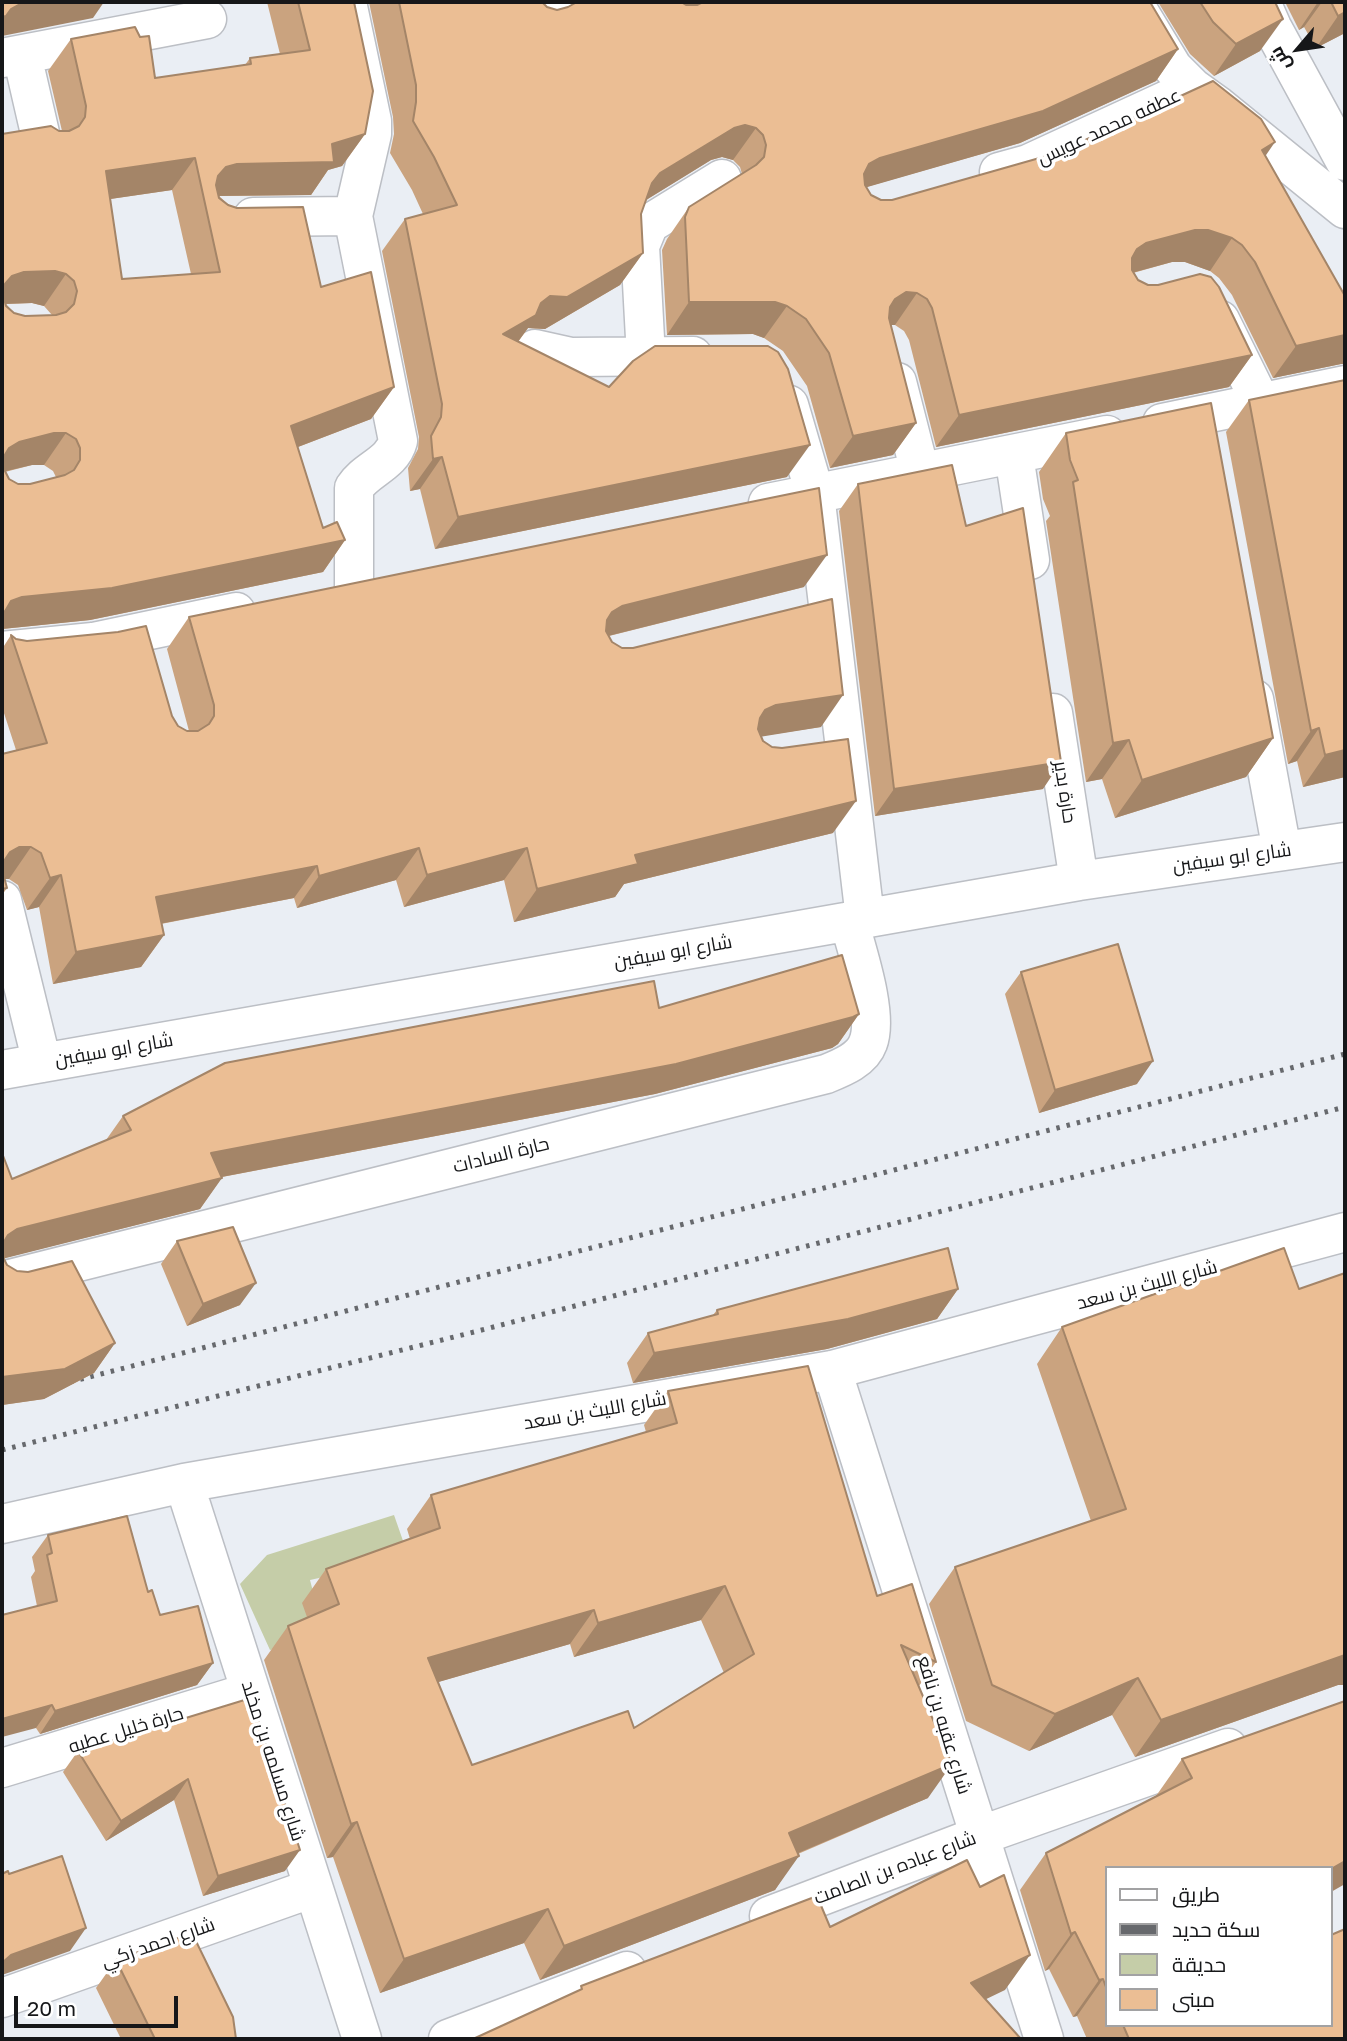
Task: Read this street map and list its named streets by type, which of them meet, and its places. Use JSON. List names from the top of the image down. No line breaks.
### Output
{"streets":{"street":["عطفه محمد عويس","حارة بدير","شارع ابو سيفين","حارة السادات","شارع الليث بن سعد","شارع عقبه بن نافع","حارة خليل عطيه","شارع مسلمه بن مخلد","شارع عباده بن الصامت","شارع احمد زكي"]},"crossings":[["حارة بدير","شارع ابو سيفين"],["شارع ابو سيفين","حارة السادات"],["شارع الليث بن سعد","شارع عقبه بن نافع"],["شارع الليث بن سعد","شارع مسلمه بن مخلد"],["شارع عقبه بن نافع","شارع عباده بن الصامت"],["حارة خليل عطيه","شارع مسلمه بن مخلد"],["شارع مسلمه بن مخلد","شارع احمد زكي"]],"legend":["طريق","سكة حديد","حديقة","مبنى"],"scale_bar":"20 m","north":"bottom left"}
